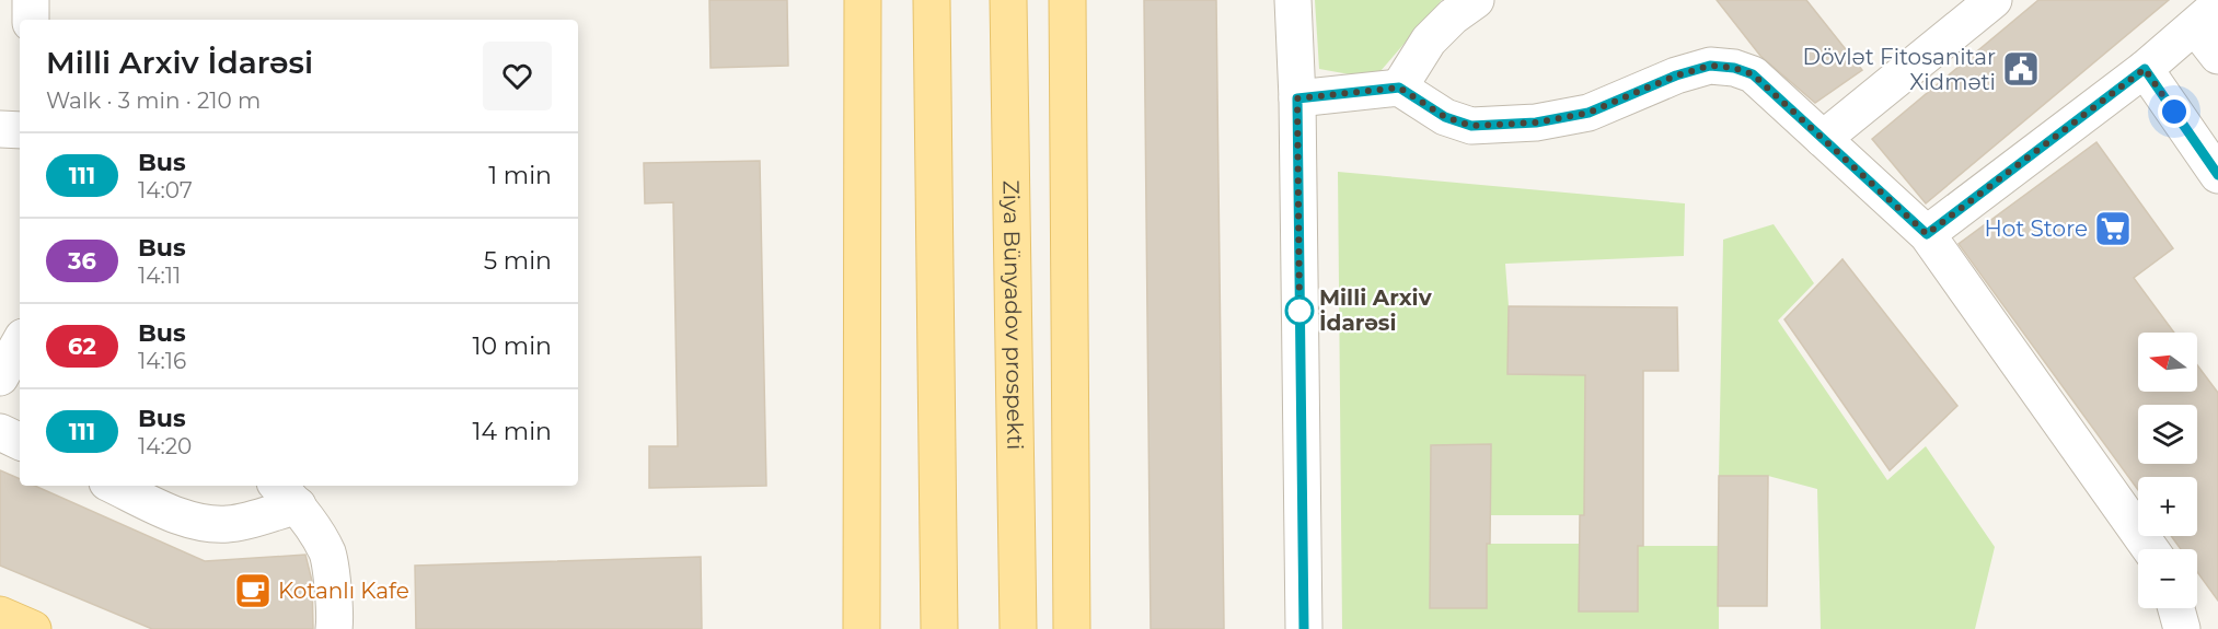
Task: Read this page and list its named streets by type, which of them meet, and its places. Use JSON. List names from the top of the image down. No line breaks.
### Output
{"streets":{"main road":["Ziya Bünyadov prospekti"]},"places":{"public building":["Dövlət Fitosanitar Xidməti"],"supermarket":["Hot Store"],"other":["Milli Arxiv İdarəsi"],"cafe":["Kotanlı Kafe"]},"lines":["bus line 111"],"north":"left","page":{"heading":["Milli Arxiv İdarəsi","Walk · 3 min · 210 m"],"list":[{"mark":"111","name":"Bus","note":"14:07","value":"1 min"},{"mark":"36","name":"Bus","note":"14:11","value":"5 min"},{"mark":"62","name":"Bus","note":"14:16","value":"10 min"},{"mark":"111","name":"Bus","note":"14:20","value":"14 min"}],"map_buttons":["+","−"]}}
